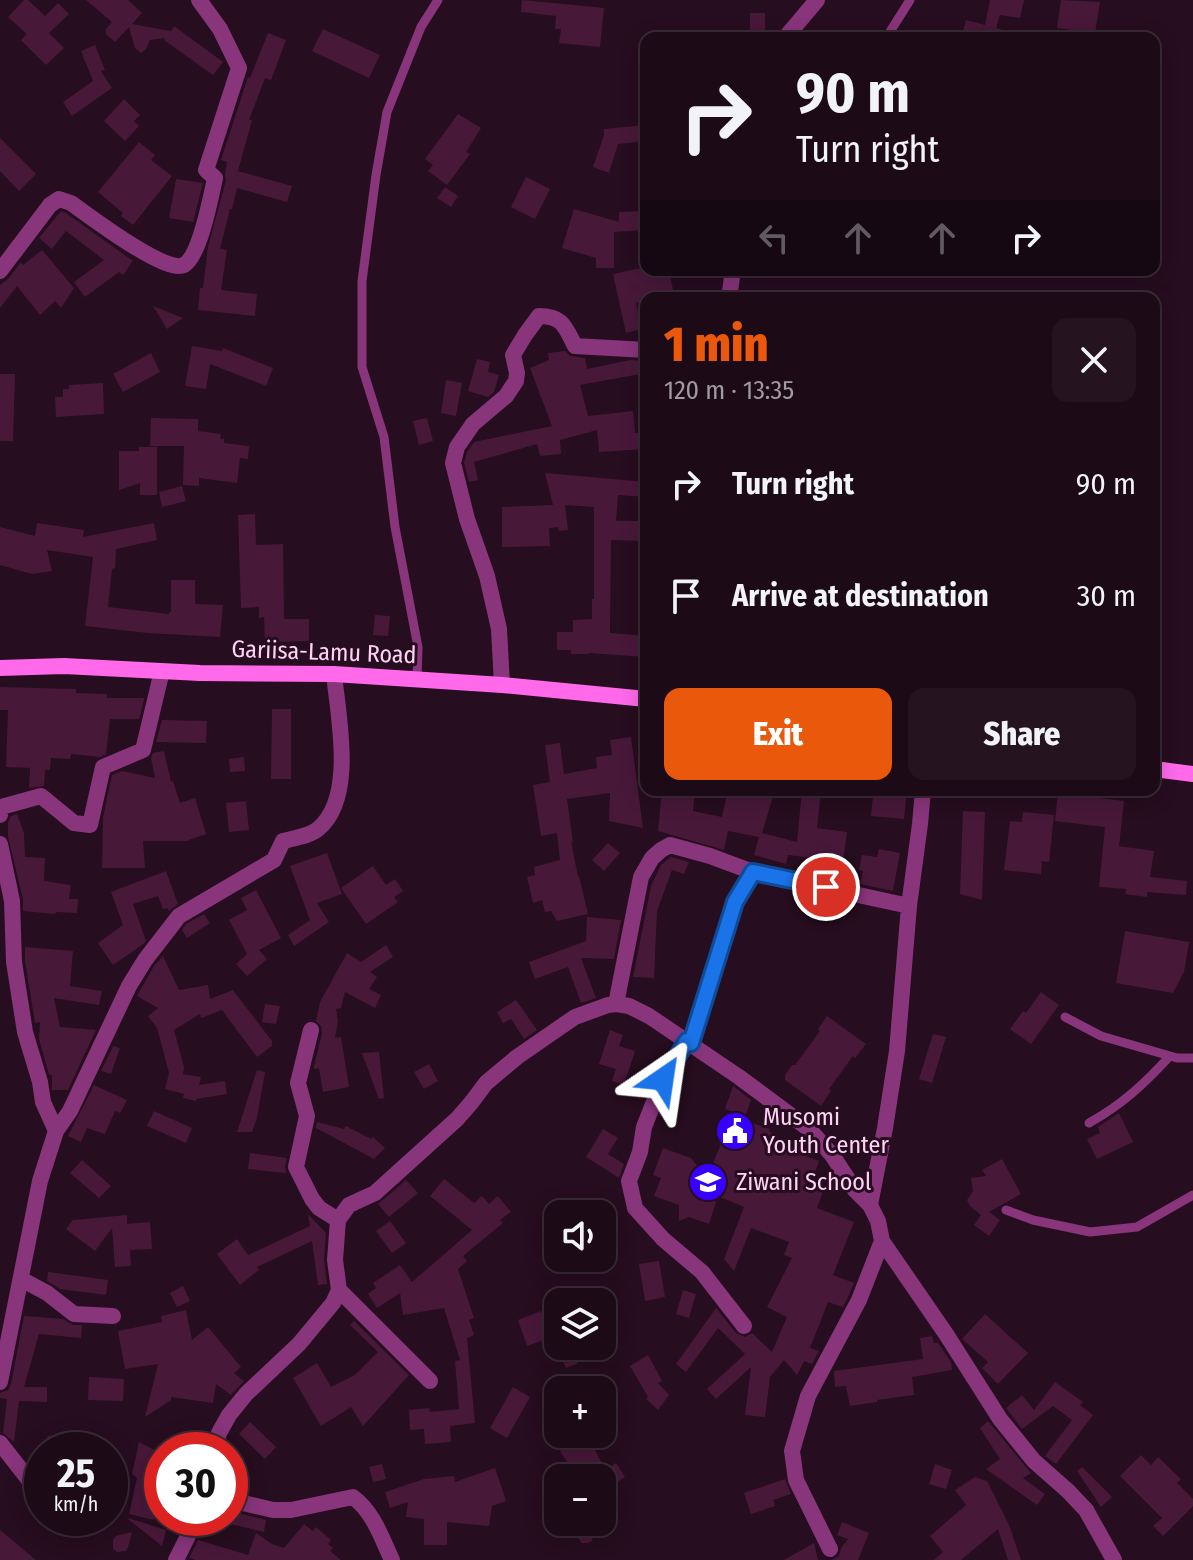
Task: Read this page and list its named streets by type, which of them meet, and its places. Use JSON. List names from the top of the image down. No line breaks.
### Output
{"streets":{"street":["Gariisa-Lamu Road"]},"places":{"public building":["Musomi Youth Center"],"school or university":["Ziwani School"]},"page":{"turn":["90 m","Turn right"],"heading":["1 min","120 m · 13:35"],"list":[{"name":"Turn right","value":"90 m"},{"name":"Arrive at destination","value":"30 m"}],"buttons":["Exit","Share"],"map_buttons":["+","−"],"speed":"25 km/h","limit":"30"}}
